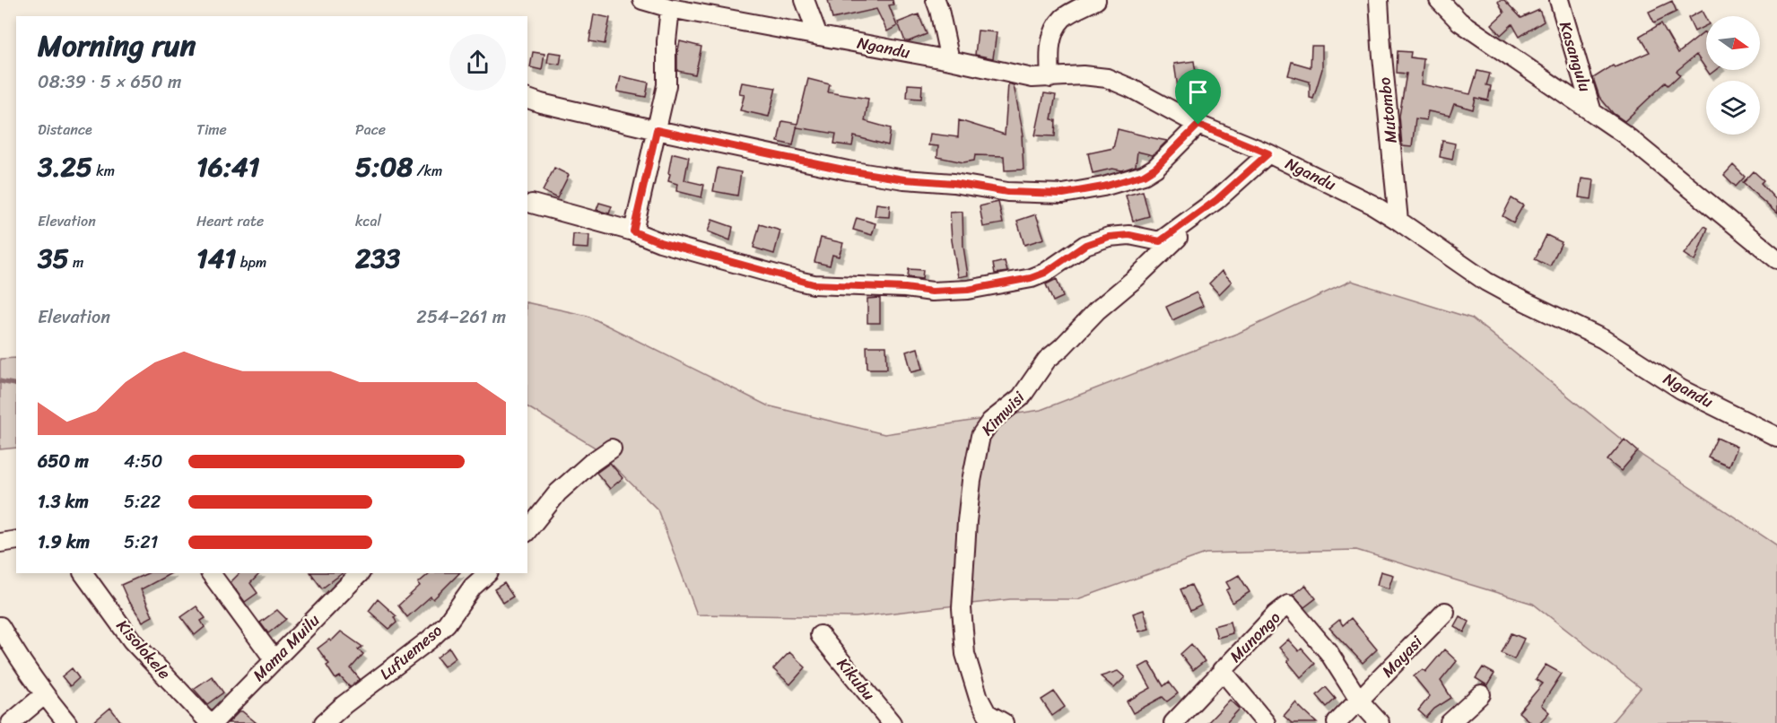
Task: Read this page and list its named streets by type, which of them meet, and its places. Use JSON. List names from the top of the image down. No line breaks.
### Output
{"streets":{"street":["Ngandu","Kasangulu","Mutombo","Kimwisi","Munongo","Mama Muilu","Kisolokele","Lufuemeso","Mayasi","Kikubu"]},"crossings":[["Ngandu","Mutombo"],["Munongo","Mayasi"],["Mama Muilu","Kisolokele"]],"north":"right","page":{"heading":["Morning run","08:39 · 5 × 650 m"],"stats":[["Distance","3.25 km"],["Time","16:41"],["Pace","5:08 /km"],["Elevation","35 m"],["Heart rate","141 bpm"],["kcal","233"]],"chart":["Elevation","254–261 m"],"list":[{"name":"650 m","note":"4:50"},{"name":"1.3 km","note":"5:22"},{"name":"1.9 km","note":"5:21"}]}}
